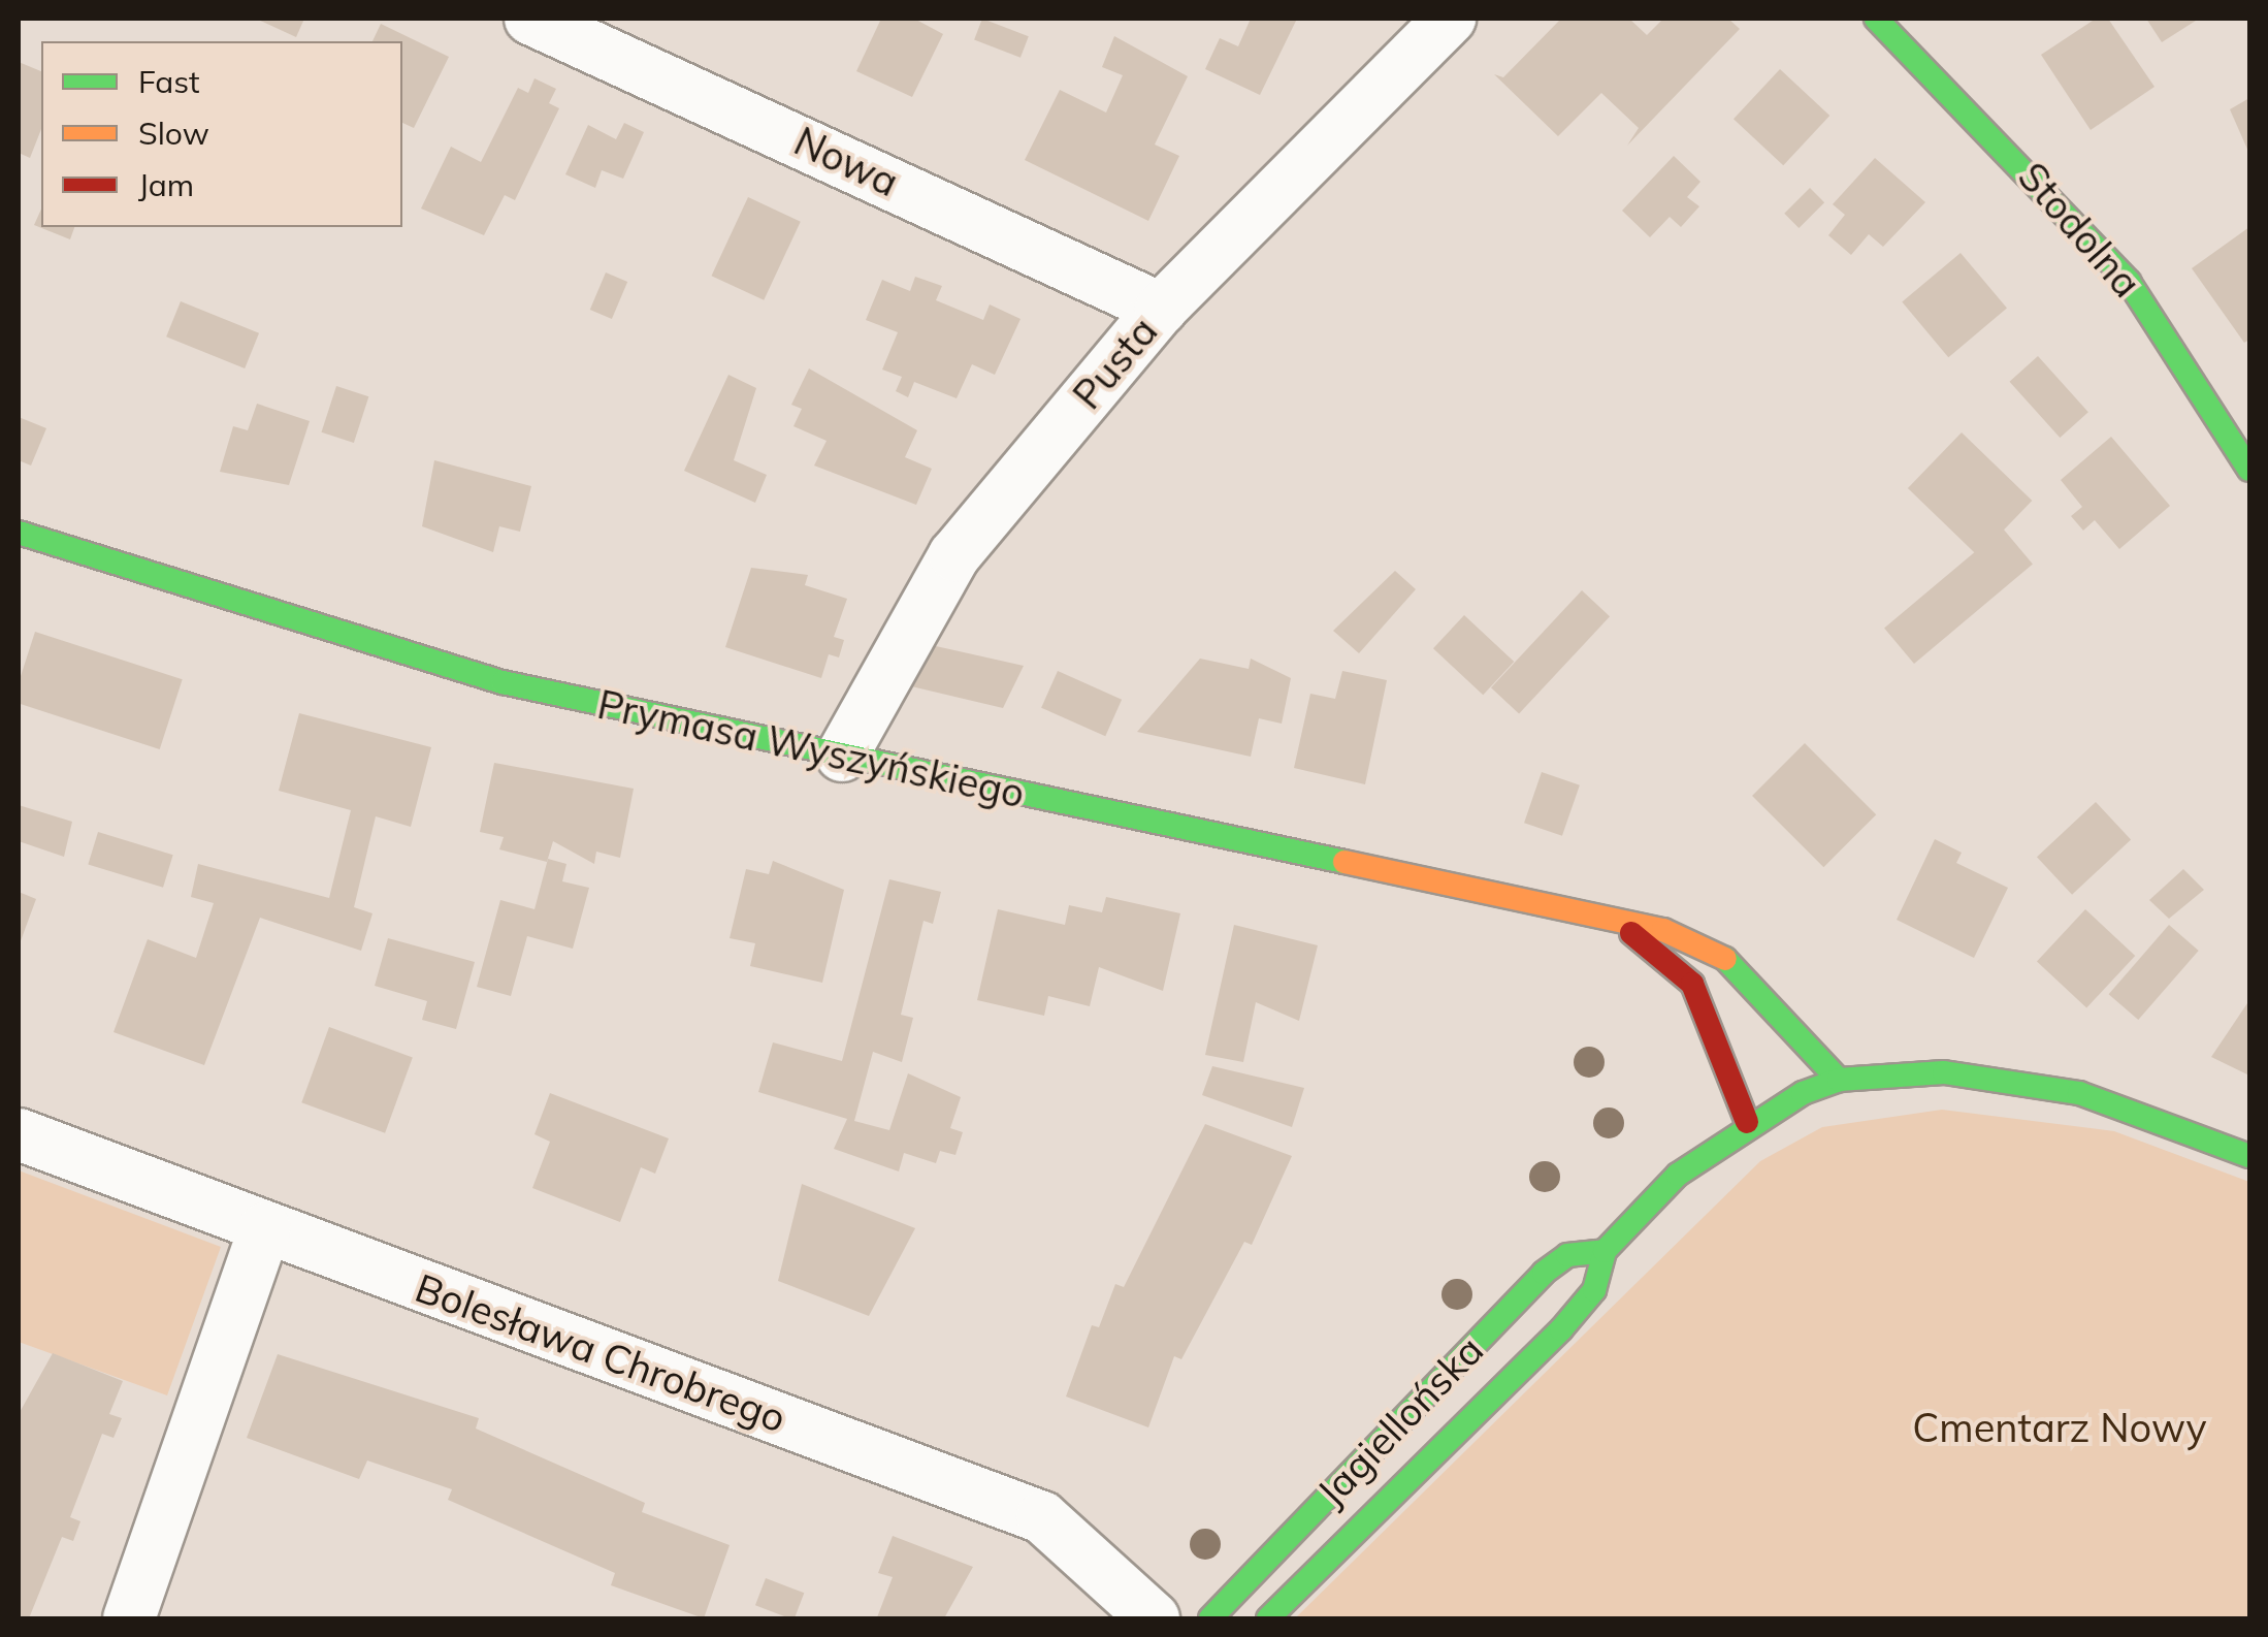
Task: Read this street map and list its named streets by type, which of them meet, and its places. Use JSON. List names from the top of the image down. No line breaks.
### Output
{"streets":{"street":["Nowa","Stodolna","Pusta","Prymasa Wyszyńskiego","Bolesława Chrobrego","Jagiellońska"]},"crossings":[["Nowa","Pusta"],["Pusta","Prymasa Wyszyńskiego"],["Prymasa Wyszyńskiego","Jagiellońska"]],"parks":["Cmentarz Nowy"],"legend":["Fast","Slow","Jam"]}
